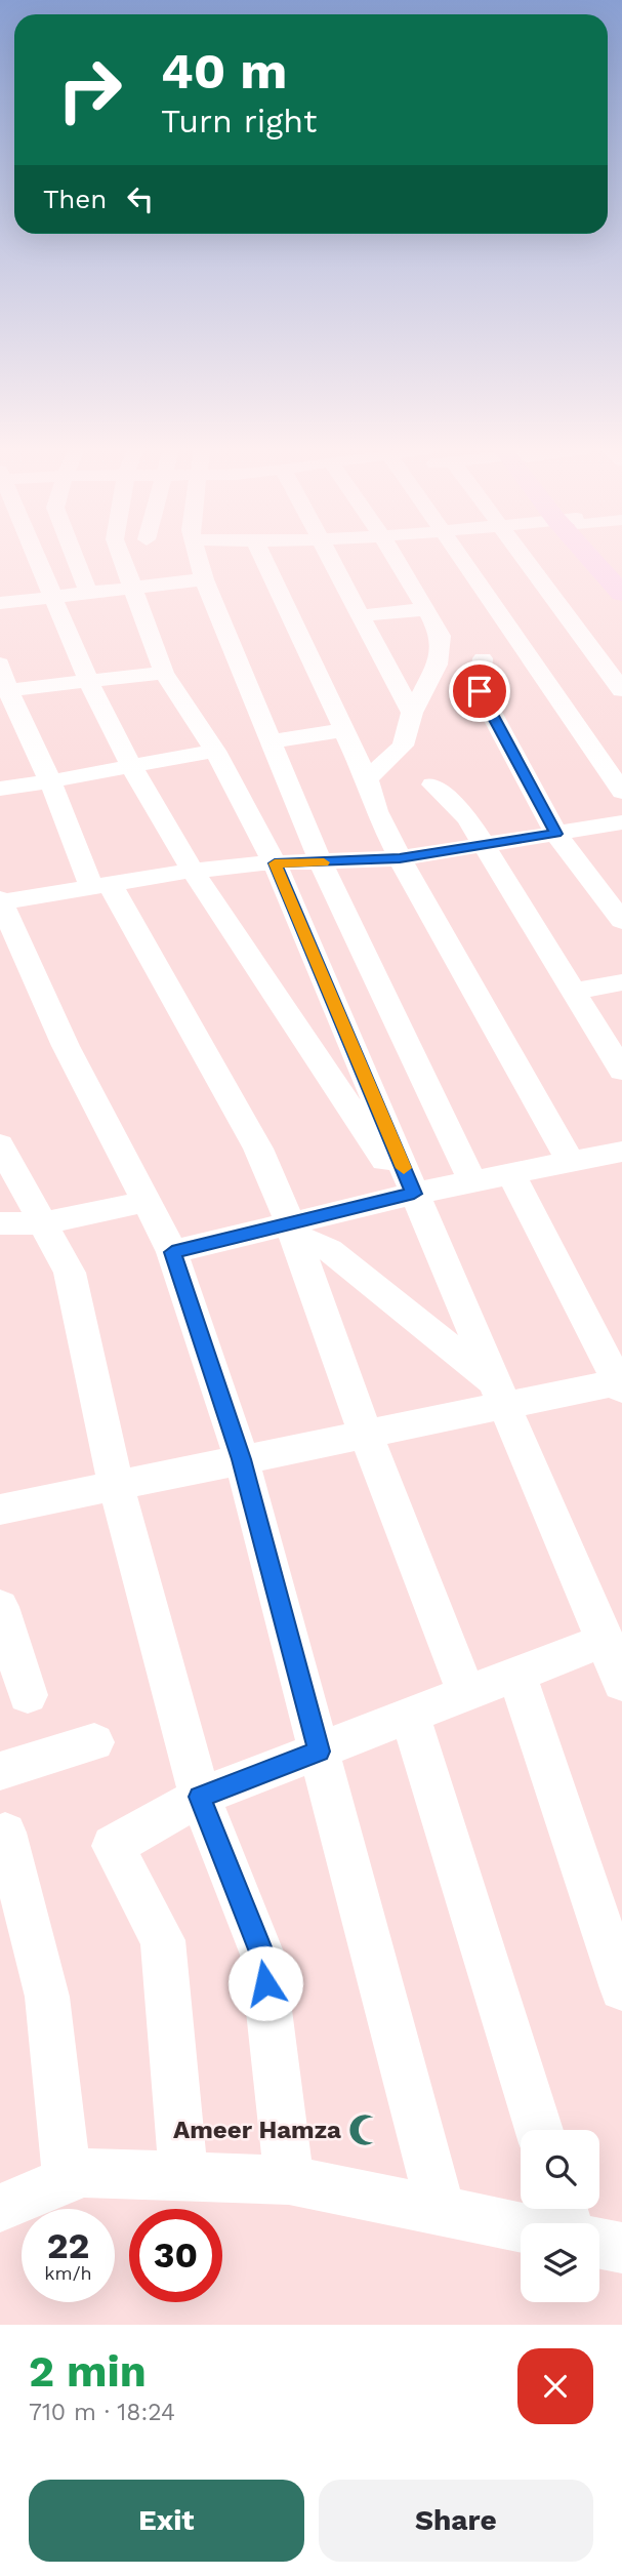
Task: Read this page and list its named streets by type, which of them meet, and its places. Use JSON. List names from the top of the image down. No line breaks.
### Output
{"places":{"mosque":["Ameer Hamza"]},"page":{"turn":["40 m","Turn right"],"then":"Then","speed":"22 km/h","limit":"30","heading":["2 min","710 m · 18:24"],"buttons":["Exit","Share"]}}
